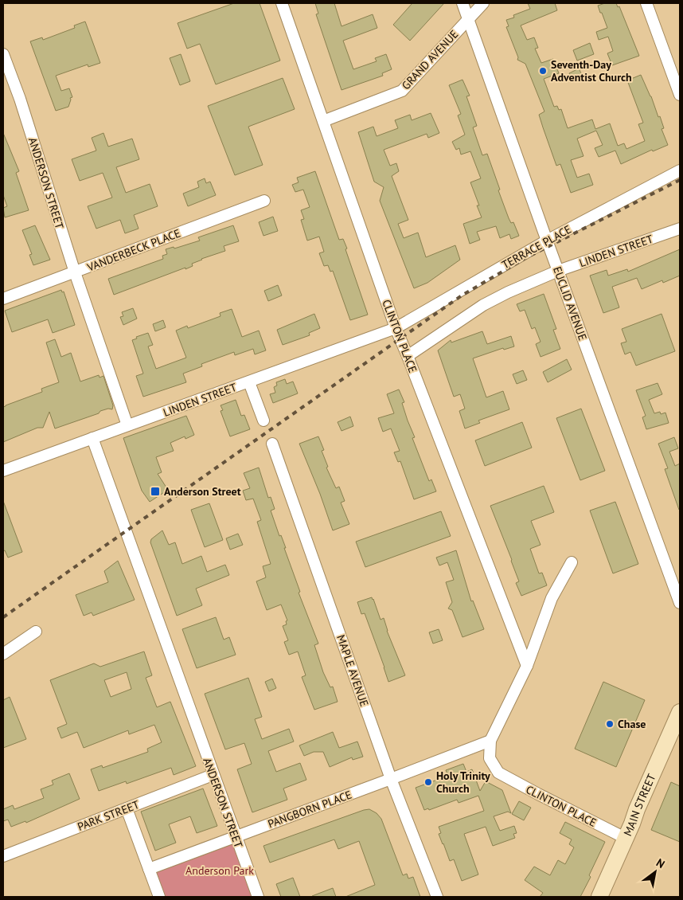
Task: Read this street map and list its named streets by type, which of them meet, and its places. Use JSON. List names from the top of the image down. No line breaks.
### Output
{"streets":{"main road":["MAIN STREET"],"street":["GRAND AVENUE","ANDERSON STREET","TERRACE PLACE","VANDERBECK PLACE","LINDEN STREET","EUCLID AVENUE","CLINTON PLACE","MAPLE AVENUE","PANGBORN PLACE","PARK STREET"]},"crossings":[["GRAND AVENUE","EUCLID AVENUE"],["GRAND AVENUE","CLINTON PLACE"],["ANDERSON STREET","VANDERBECK PLACE"],["ANDERSON STREET","LINDEN STREET"],["ANDERSON STREET","PANGBORN PLACE"],["ANDERSON STREET","PARK STREET"],["TERRACE PLACE","LINDEN STREET"],["TERRACE PLACE","EUCLID AVENUE"],["TERRACE PLACE","CLINTON PLACE"],["LINDEN STREET","EUCLID AVENUE"],["LINDEN STREET","CLINTON PLACE"],["CLINTON PLACE","MAIN STREET"],["CLINTON PLACE","PANGBORN PLACE"],["MAPLE AVENUE","PANGBORN PLACE"]],"parks":["Anderson Park"],"places":{"other":["Seventh-Day Adventist Church","Chase","Holy Trinity Church"],"transit":["Anderson Street"]},"north":"top right"}
